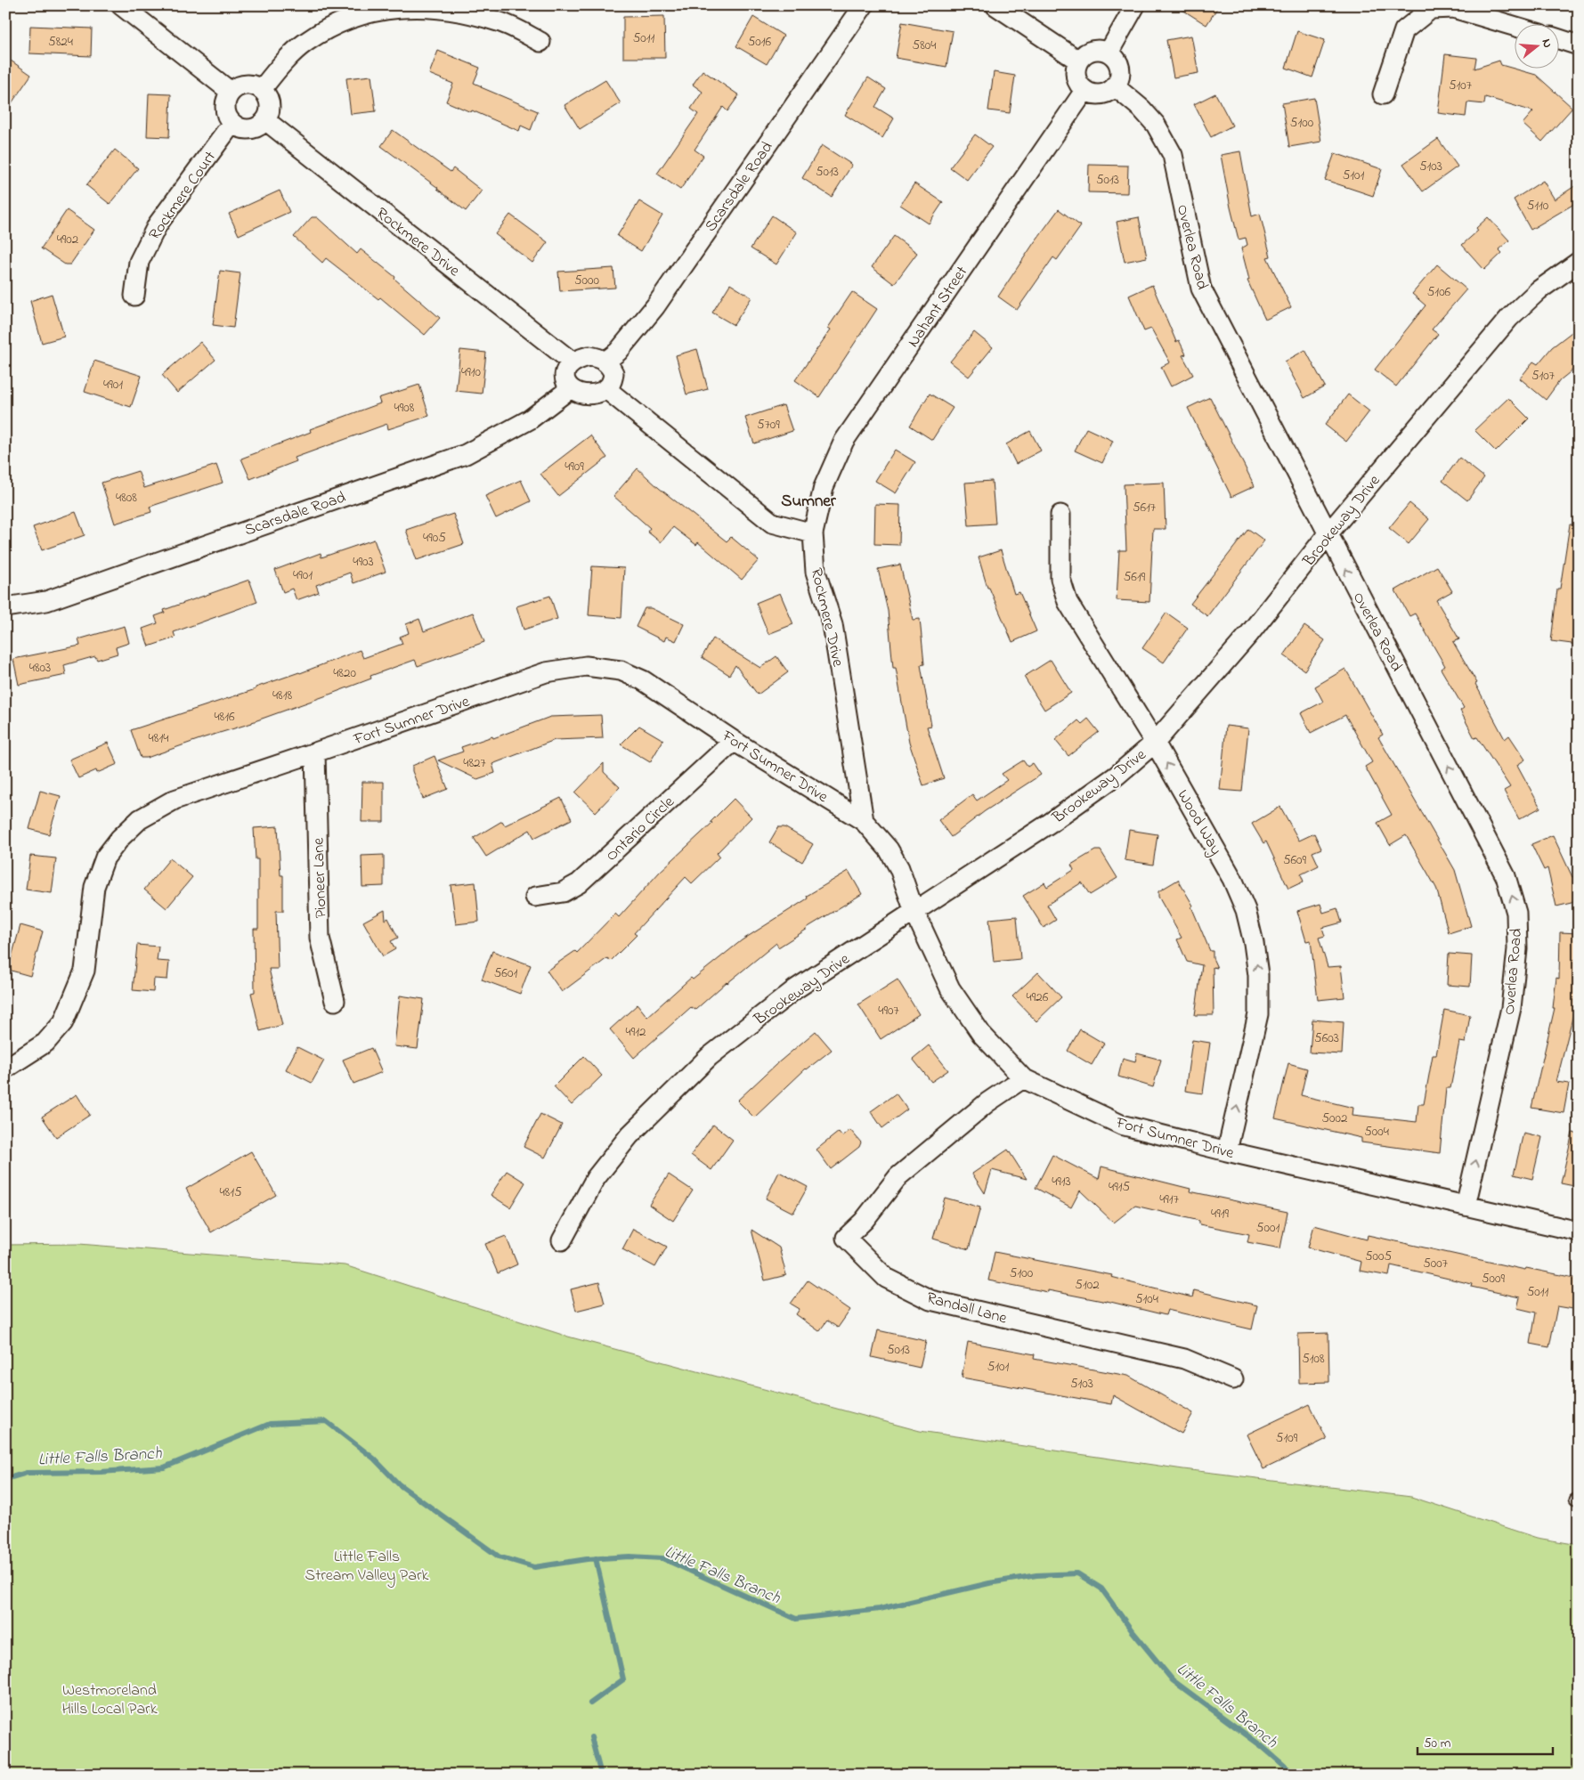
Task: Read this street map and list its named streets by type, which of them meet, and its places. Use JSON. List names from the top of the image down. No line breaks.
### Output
{"streets":{"street":["Scarsdale Road","Rockmere Court","Rockmere Drive","Overlea Road","Nahant Street","Brookeway Drive","Fort Sumner Drive","Wood Way","Ontario Circle","Pioneer Lane","Randall Lane"]},"crossings":[["Scarsdale Road","Rockmere Drive"],["Rockmere Court","Rockmere Drive"],["Rockmere Drive","Nahant Street"],["Rockmere Drive","Fort Sumner Drive"],["Overlea Road","Nahant Street"],["Overlea Road","Brookeway Drive"],["Overlea Road","Fort Sumner Drive"],["Brookeway Drive","Fort Sumner Drive"],["Brookeway Drive","Wood Way"],["Fort Sumner Drive","Wood Way"],["Fort Sumner Drive","Ontario Circle"],["Fort Sumner Drive","Pioneer Lane"],["Fort Sumner Drive","Randall Lane"]],"one_way":["Overlea Road","Wood Way"],"districts":["Sumner"],"water":["Little Falls Branch"],"parks":["Little Falls Stream Valley Park","Westmoreland Hills Local Park"],"house_numbers":["5011","5824","5016","5804","5107","5100","5103","5013","5101","5013","5110","4902","5000","5106","4910","5107","4901","4908","5709","4909","4808","5617","4905","4903","4901","5619","4803","4820","4818","4816","4814","4827","5609","5601","4926","4907","4912","5603","5002","5004","4913","4915","4815","4917","4919","5001","5005","5007","5100","5009","5102","5011","5104","5013","5108","5101","5103","5109"],"scale_bar":"50 m","north":"right"}
